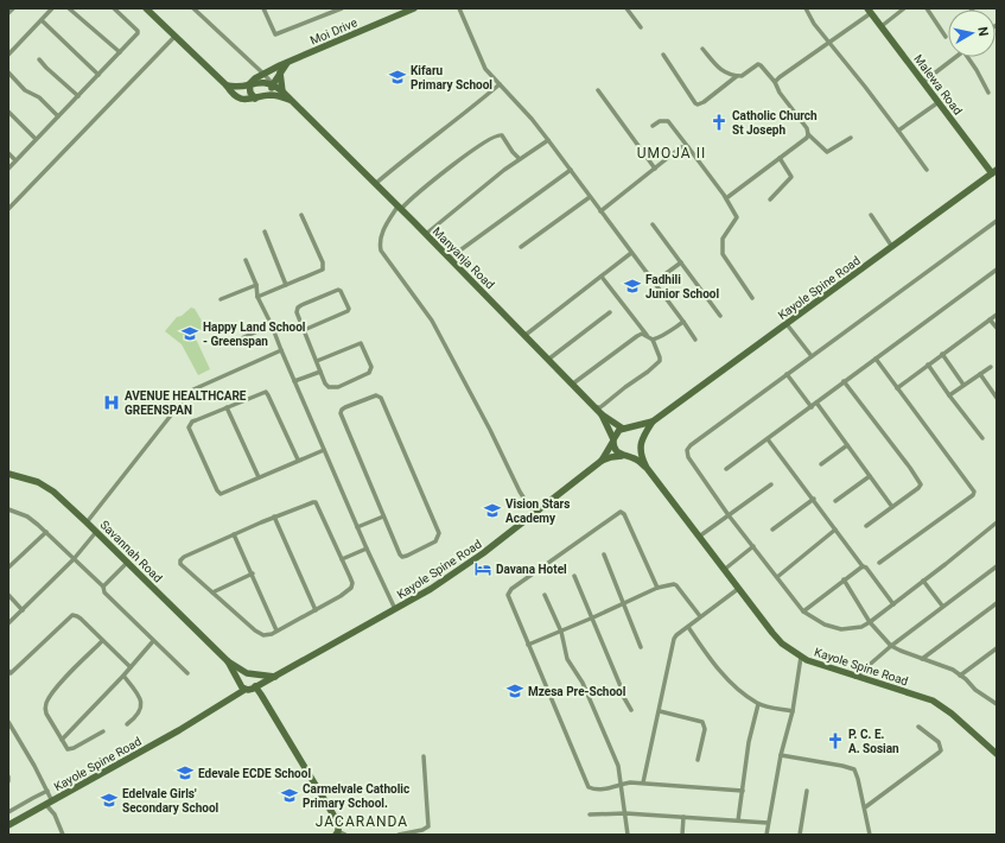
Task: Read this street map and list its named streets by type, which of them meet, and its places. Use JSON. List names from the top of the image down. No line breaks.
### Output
{"streets":{"main road":["Moi Drive","Malewa Road","Manyanja Road","Kayole Spine Road","Savannah Road"]},"crossings":[["Malewa Road","Kayole Spine Road"],["Kayole Spine Road","Savannah Road"]],"districts":["UMOJA II","JACARANDA"],"places":{"school or university":["Kifaru Primary School","Fadhili Junior School","Happy Land School - Greenspan","Vision Stars Academy","Mzesa Pre-School","Edevale ECDE School","Carmelvale Catholic Primary School.","Edelvale Girls' Secondary School"],"church":["Catholic Church St Joseph","P. C. E. A. Sosian"],"hospital":["AVENUE HEALTHCARE GREENSPAN"],"hotel":["Davana Hotel"]},"north":"right"}
